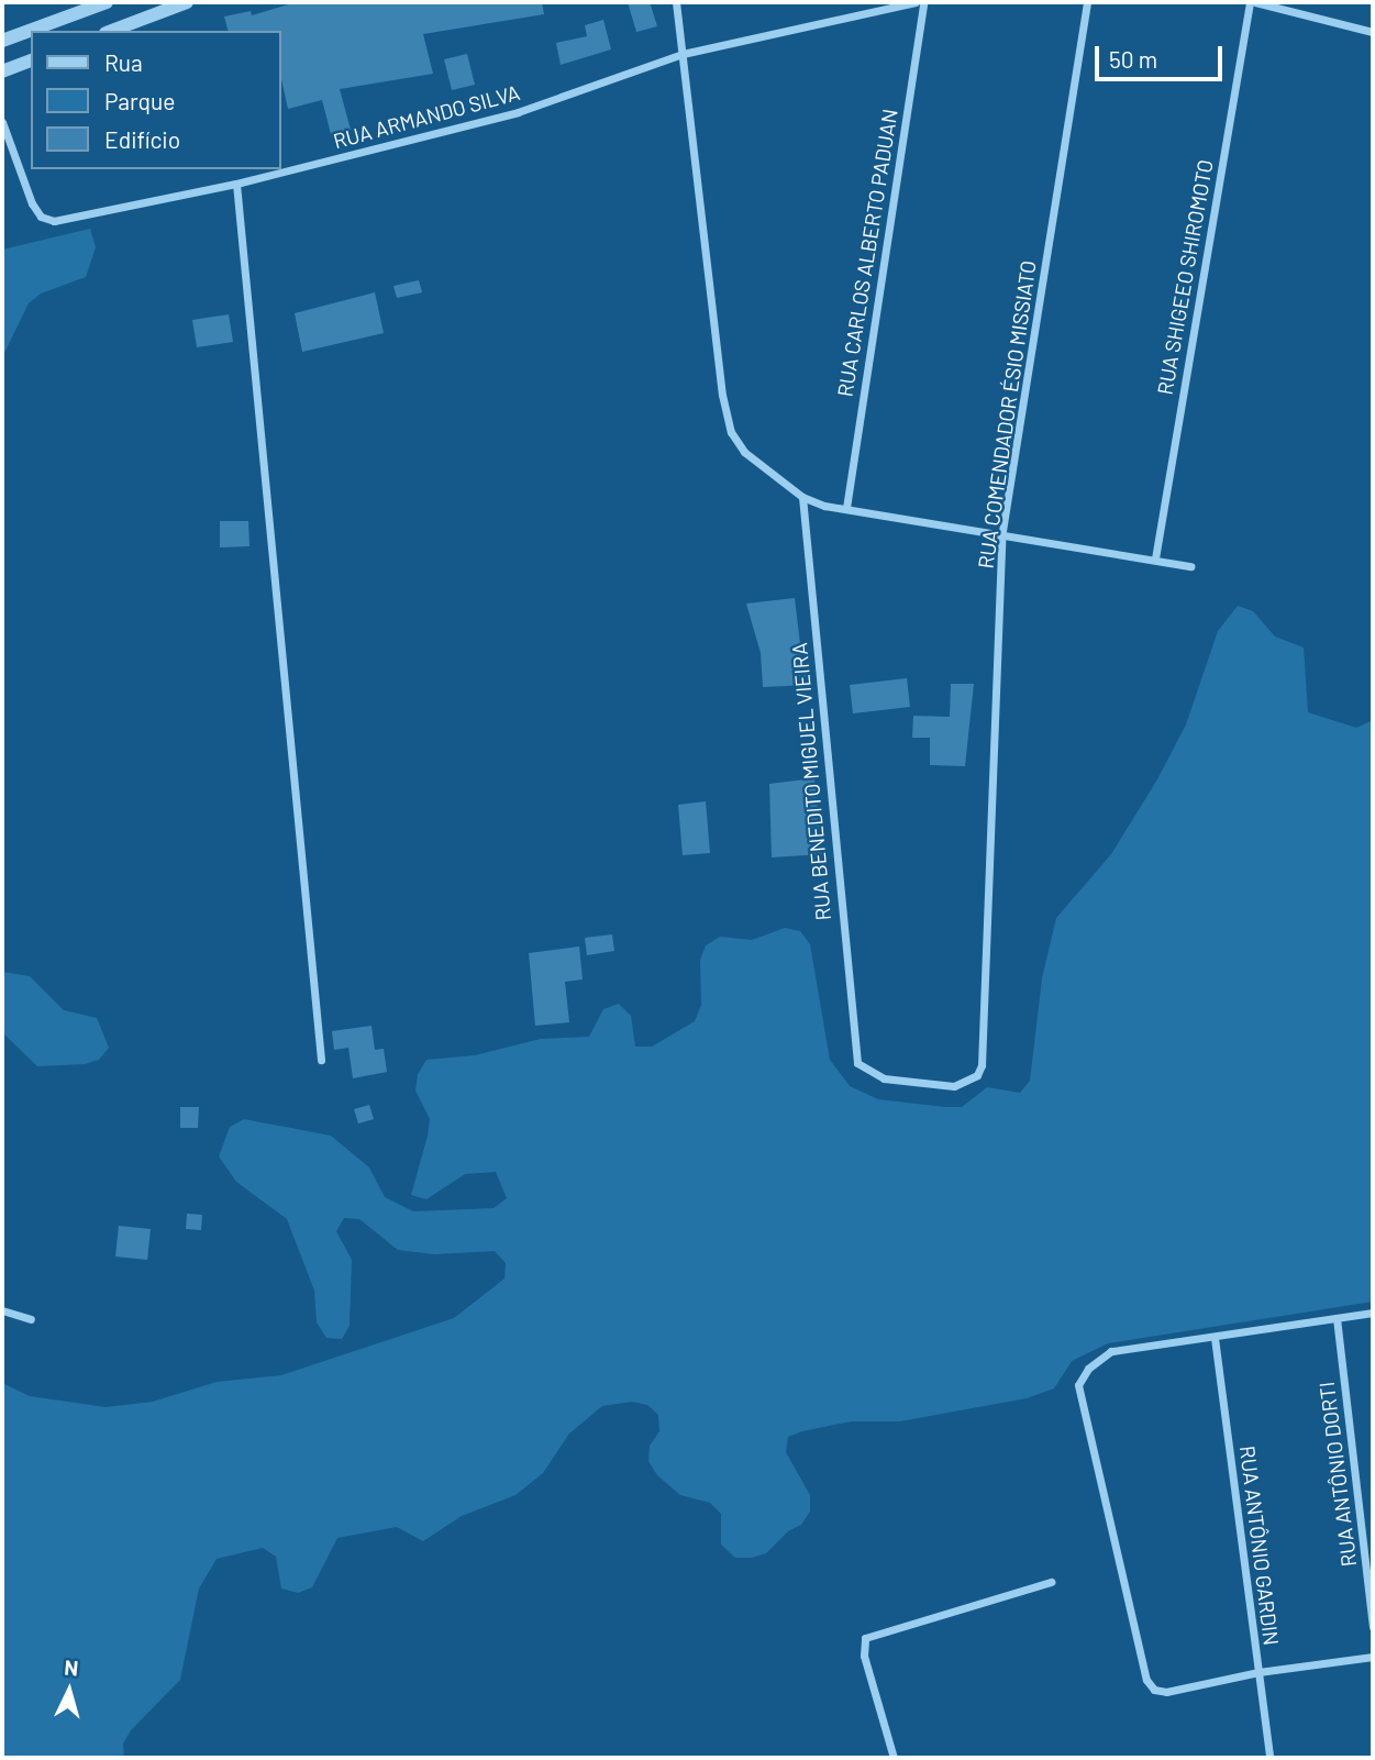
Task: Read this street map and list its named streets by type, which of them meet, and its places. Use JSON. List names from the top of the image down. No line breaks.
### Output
{"streets":{"street":["RUA ARMANDO SILVA","RUA CARLOS ALBERTO PADUAN","RUA SHIGEEO SHIROMOTO","RUA COMENDADOR ÉSIO MISSIATO","RUA BENEDITO MIGUEL VIEIRA","RUA ANTÔNIO DORTI","RUA ANTÔNIO GARDIN"]},"crossings":[["RUA COMENDADOR ÉSIO MISSIATO","RUA BENEDITO MIGUEL VIEIRA"]],"legend":["Rua","Parque","Edifício"],"scale_bar":"50 m","north":"top"}
